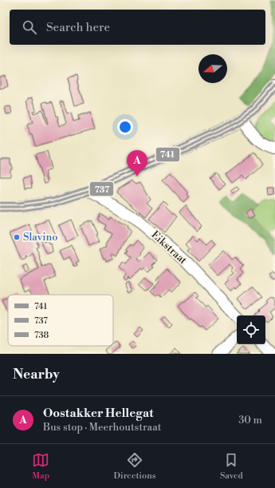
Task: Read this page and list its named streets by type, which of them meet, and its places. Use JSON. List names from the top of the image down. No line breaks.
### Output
{"streets":{"street":["Eikstraat"]},"places":["Slavino"],"lines":["transit line 738","transit line 741","transit line 737"],"legend":["741","737","738"],"north":"left","page":{"search":"Search here","pins":"A","heading":"Nearby","list":[{"mark":"A","name":"Oostakker Hellegat","note":"Bus stop · Meerhoutstraat","value":"30 m"}],"nav":["Map","Directions","Saved"]}}
